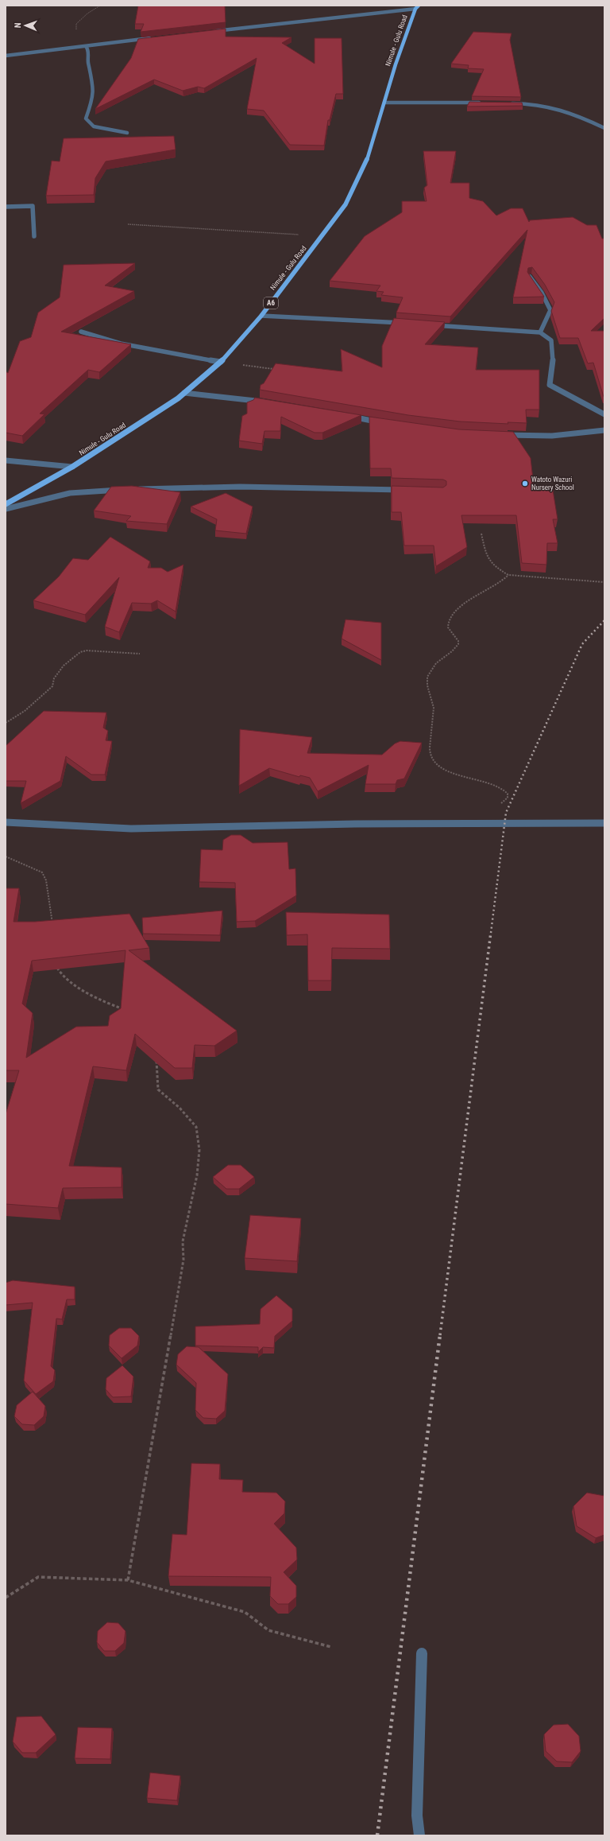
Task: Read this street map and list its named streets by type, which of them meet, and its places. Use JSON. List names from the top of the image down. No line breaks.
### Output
{"streets":{"main road":["Nimule - Gulu Road","A6"]},"places":["Watoto Wazuri Nursery School"],"north":"left"}
